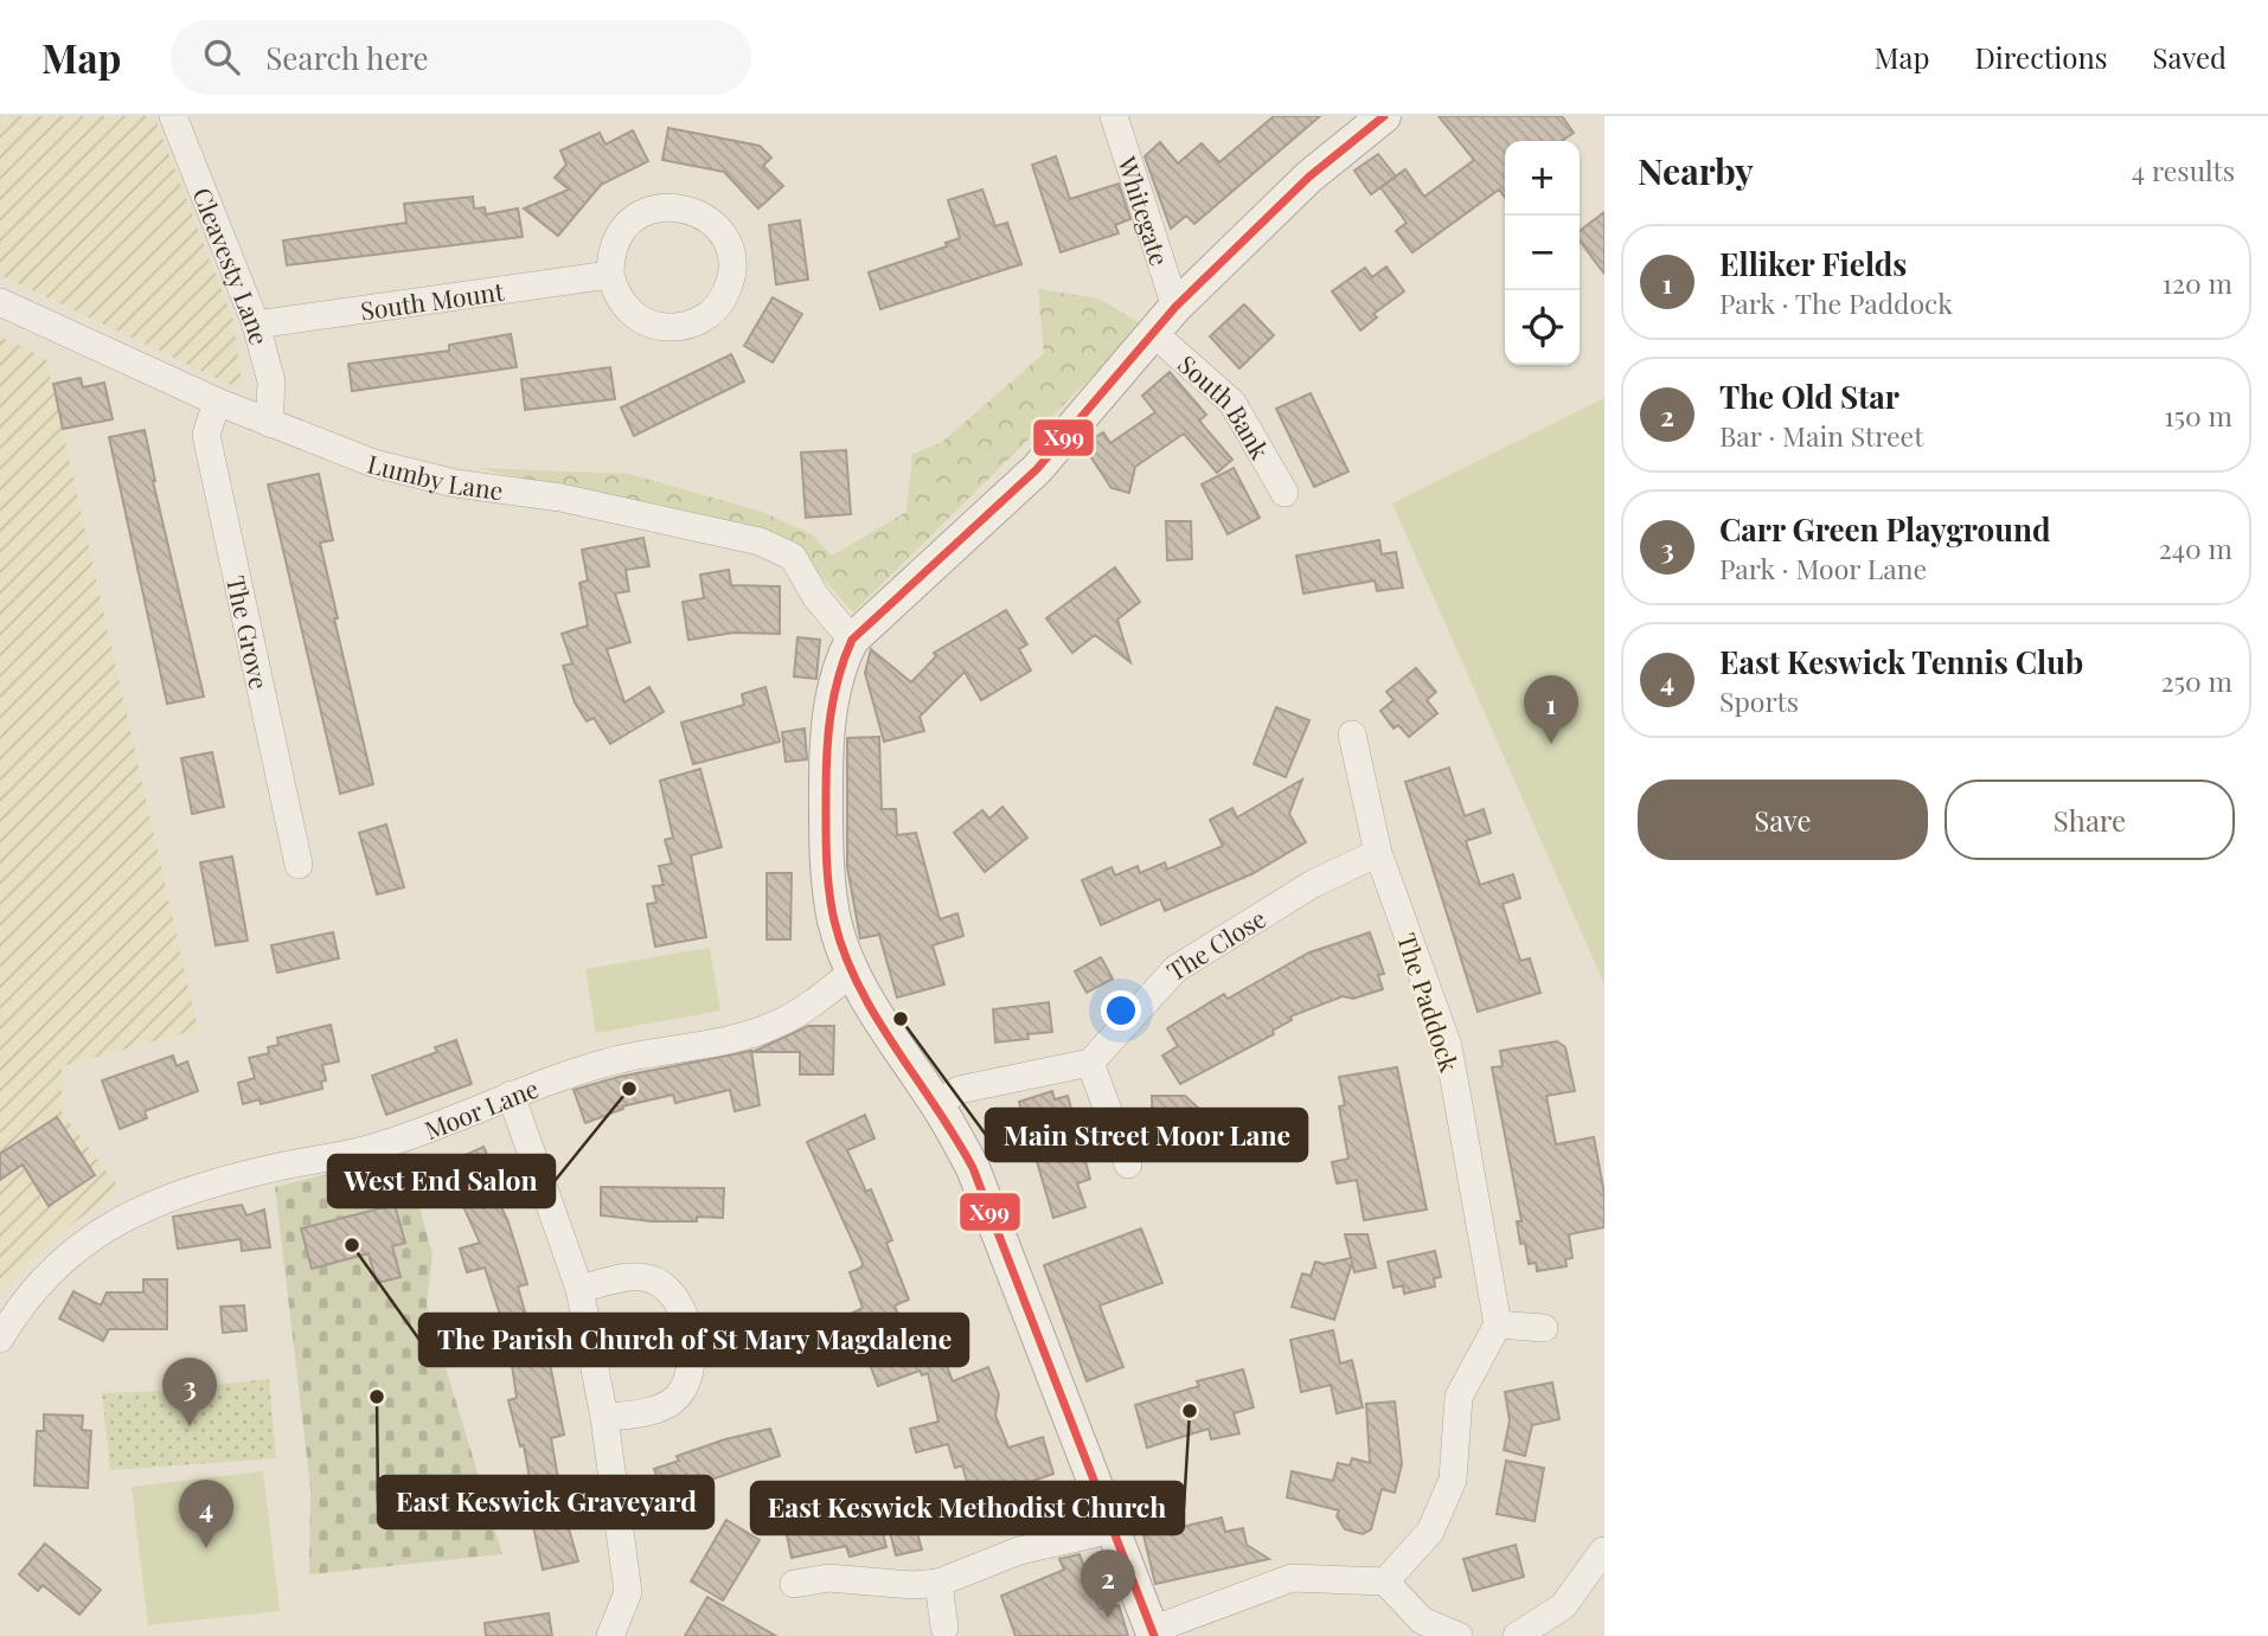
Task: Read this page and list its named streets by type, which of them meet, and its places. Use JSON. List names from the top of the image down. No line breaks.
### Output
{"streets":{"street":["Whitegate","Cleavesty Lane","South Mount","South Bank","Lumby Lane","The Grove","The Close","The Paddock","Moor Lane"]},"crossings":[["Whitegate","South Bank"],["Whitegate","Lumby Lane"],["Cleavesty Lane","South Mount"],["Cleavesty Lane","Lumby Lane"],["Lumby Lane","The Grove"],["The Close","The Paddock"]],"places":["Main Street Moor Lane","West End Salon","The Parish Church of St Mary Magdalene","East Keswick Graveyard","East Keswick Methodist Church"],"lines":["transit line X99"],"page":{"header":"Map","search":"Search here","nav":["Map","Directions","Saved"],"heading":["Nearby","4 results"],"map_buttons":["+","−"],"list":[{"mark":"1","name":"Elliker Fields","note":"Park · The Paddock","value":"120 m"},{"mark":"2","name":"The Old Star","note":"Bar · Main Street","value":"150 m"},{"mark":"3","name":"Carr Green Playground","note":"Park · Moor Lane","value":"240 m"},{"mark":"4","name":"East Keswick Tennis Club","note":"Sports","value":"250 m"}],"pins":["1","3","4","2"],"buttons":["Save","Share"]}}
